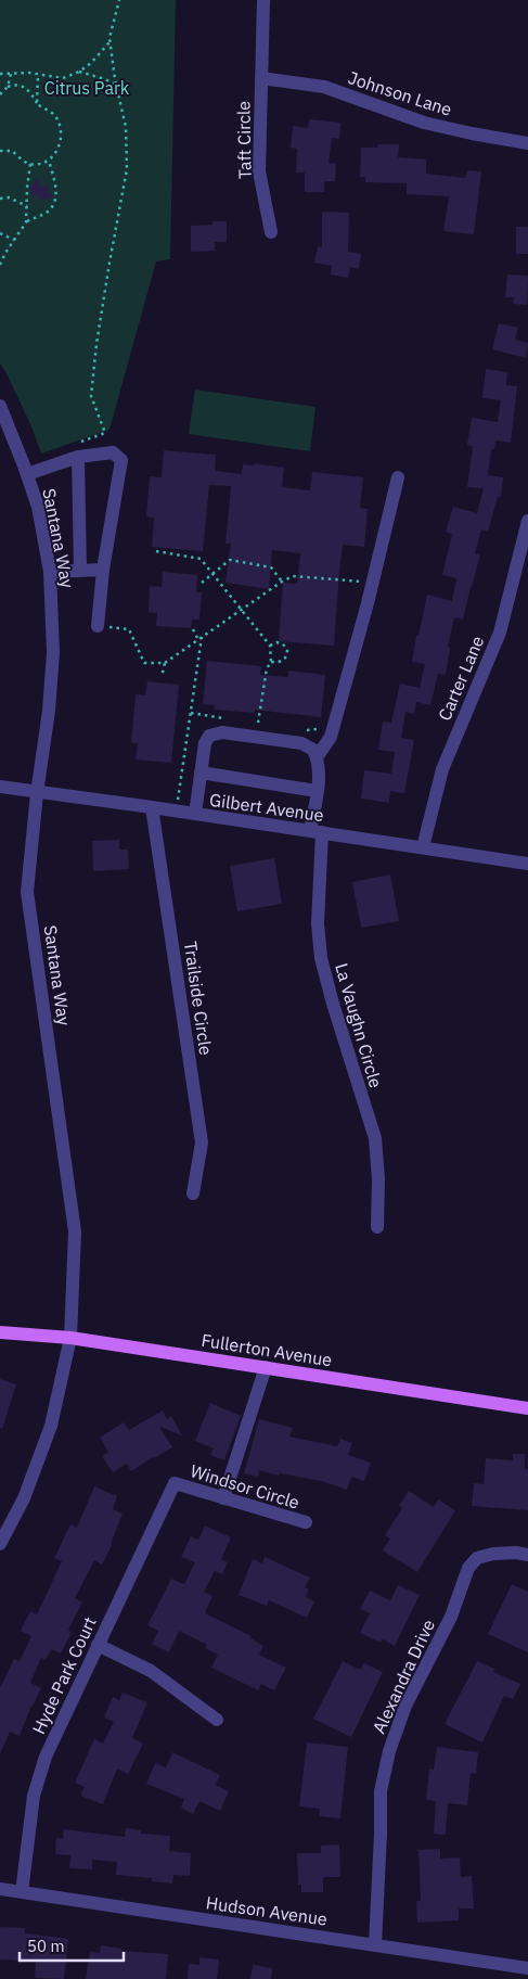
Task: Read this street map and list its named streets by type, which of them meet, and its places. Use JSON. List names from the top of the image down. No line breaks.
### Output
{"streets":{"main road":["Fullerton Avenue"],"street":["Johnson Lane","Taft Circle","Santana Way","Carter Lane","Gilbert Avenue","Trailside Circle","La Vaughn Circle","Windsor Circle","Hyde Park Court","Alexandra Drive","Hudson Avenue"]},"crossings":[["Johnson Lane","Taft Circle"],["Santana Way","Gilbert Avenue"],["Santana Way","Fullerton Avenue"],["Carter Lane","Gilbert Avenue"],["Gilbert Avenue","Trailside Circle"],["Gilbert Avenue","La Vaughn Circle"],["Windsor Circle","Hyde Park Court"],["Hyde Park Court","Hudson Avenue"],["Alexandra Drive","Hudson Avenue"]],"parks":["Citrus Park"],"scale_bar":"50 m"}
